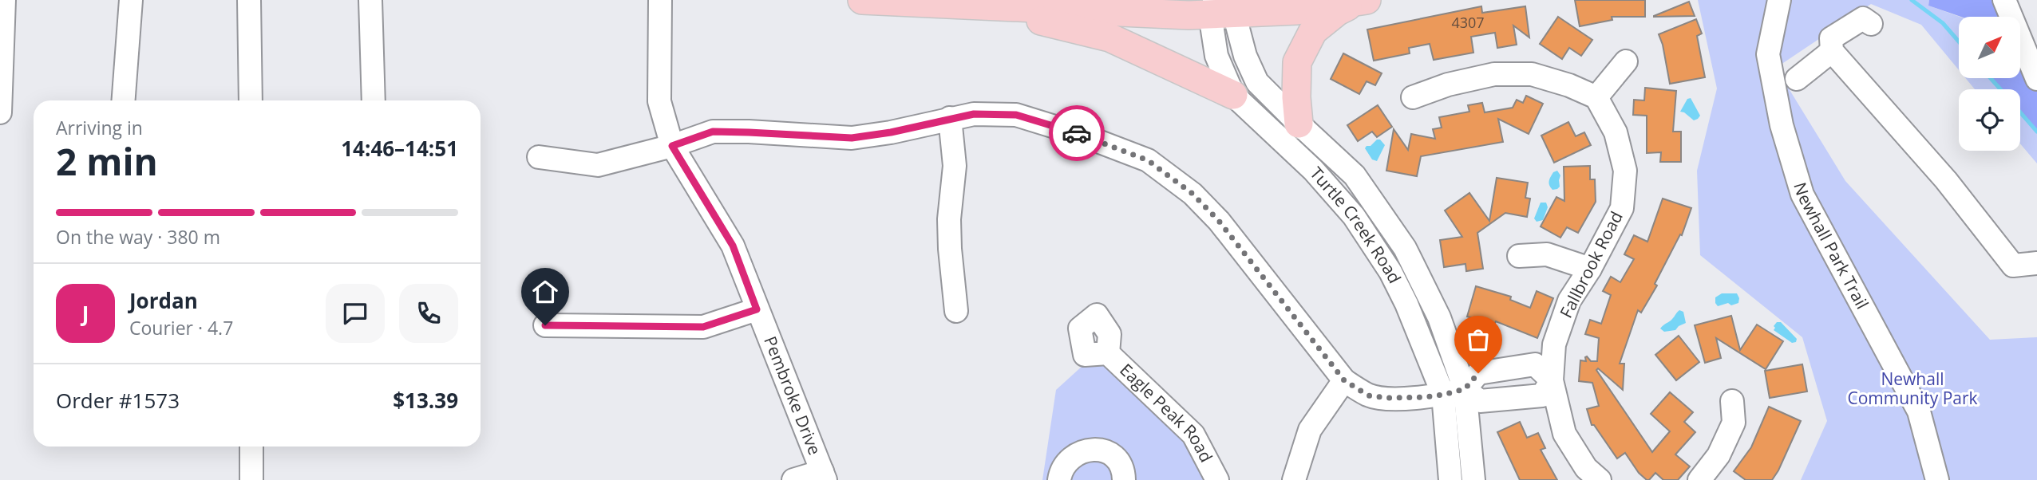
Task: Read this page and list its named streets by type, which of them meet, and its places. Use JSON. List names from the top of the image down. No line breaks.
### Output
{"streets":{"street":["Turtle Creek Road","Newhall Park Trail","Fallbrook Road","Pembroke Drive","Eagle Peak Road"]},"parks":["Newhall Community Park"],"house_numbers":["4307"],"north":"top right","page":{"heading":["2 min","Arriving in","14:46–14:51"],"panel":["Jordan","Courier · 4.7","Order #1573","$13.39"],"bar":"On the way · 380 m","round":"J"}}
